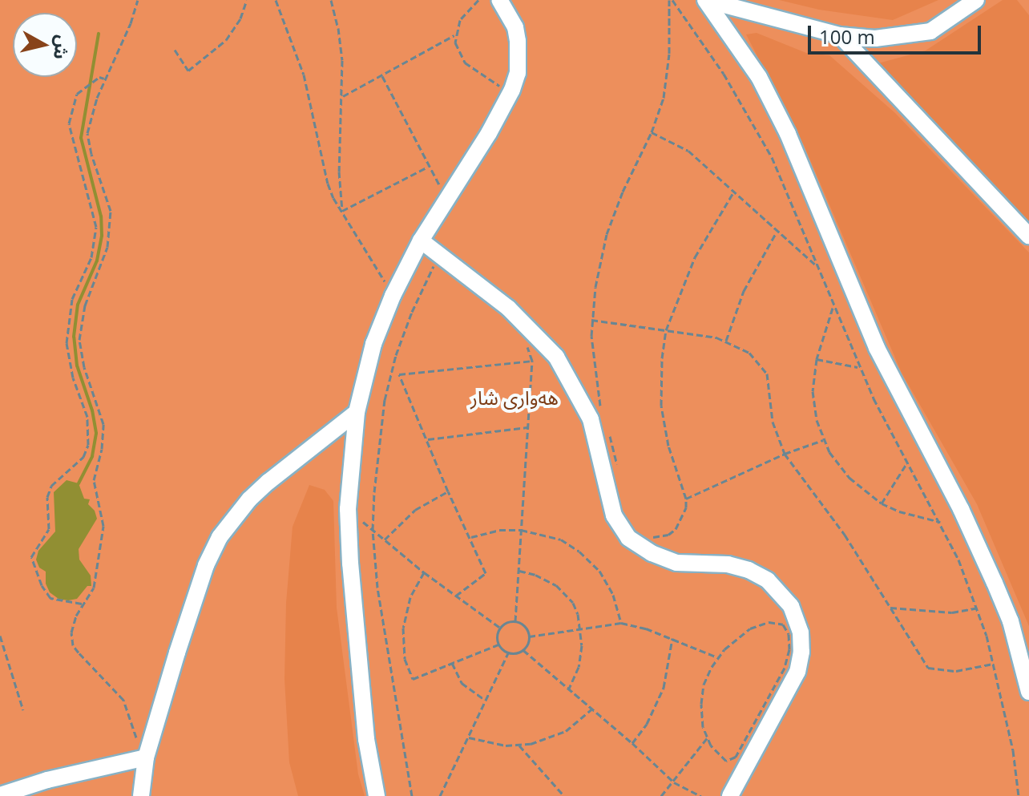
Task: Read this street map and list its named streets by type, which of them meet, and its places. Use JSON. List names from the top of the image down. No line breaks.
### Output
{"parks":["هەواری شار"],"scale_bar":"100 m","north":"right"}
